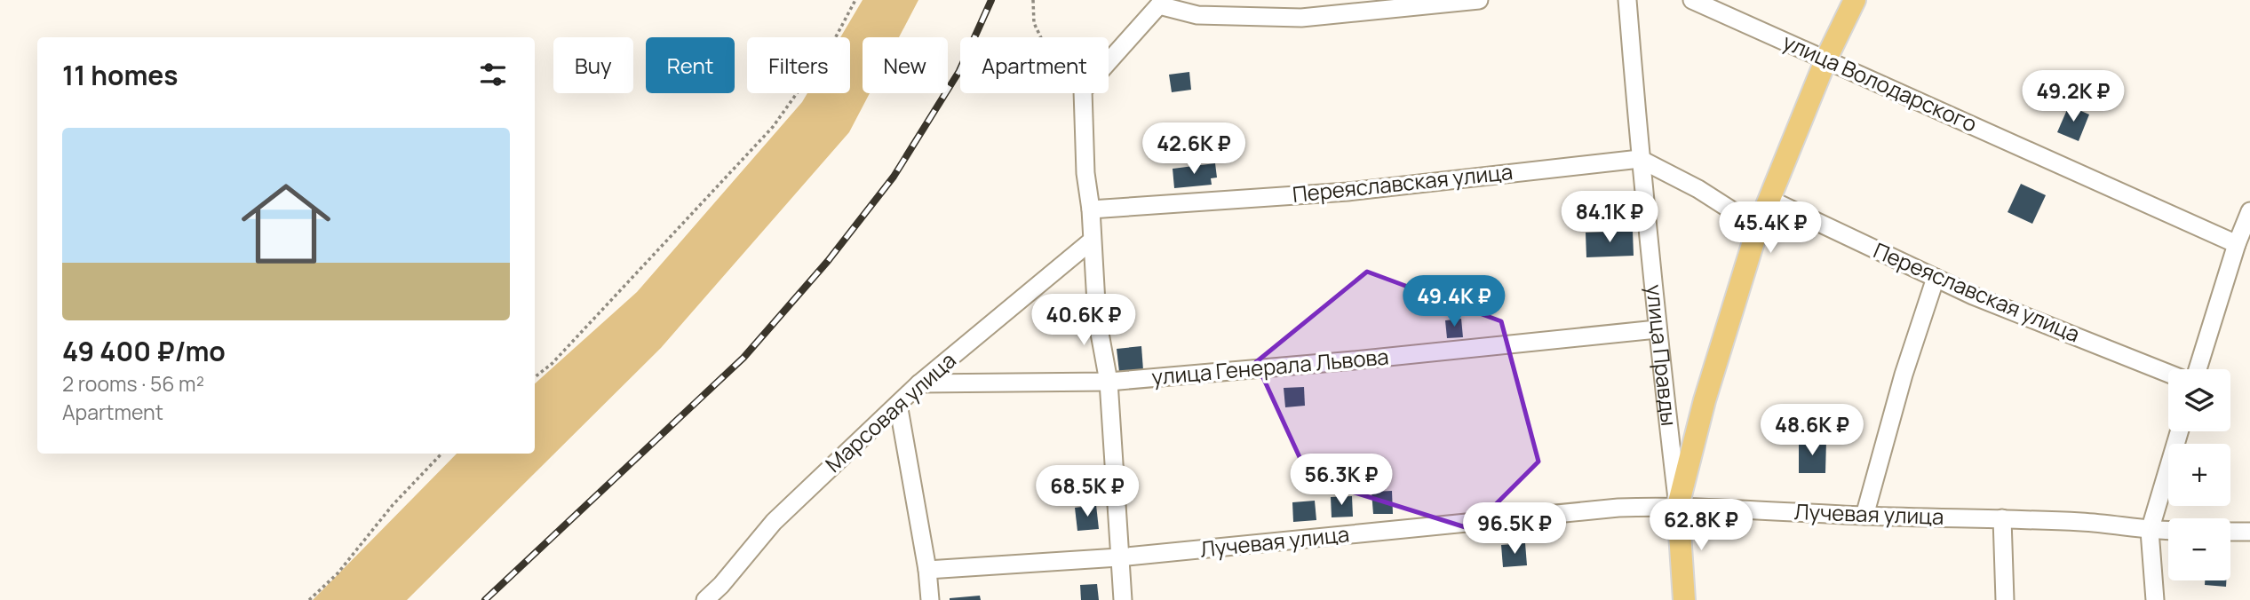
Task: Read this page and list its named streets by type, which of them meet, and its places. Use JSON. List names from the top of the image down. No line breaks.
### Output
{"streets":{"main road":["улица Правды"],"street":["улица Володарского","Переяславская улица","улица Генерала Львова","Марсовая улица","Лучевая улица"]},"crossings":[["Переяславская улица","улица Правды"],["улица Правды","улица Генерала Львова"],["улица Правды","Лучевая улица"],["улица Генерала Львова","Марсовая улица"]],"page":{"chip":["Buy","Rent","Filters","New","Apartment"],"heading":"11 homes","price":["49.2K ₽","42.6K ₽","84.1K ₽","45.4K ₽","49.4K ₽","40.6K ₽","48.6K ₽","56.3K ₽","68.5K ₽","62.8K ₽","96.5K ₽"],"list":[{"name":"49 400 ₽/mo","note":"2 rooms · 56 m² · Apartment"}],"map_buttons":["+","−"]}}
